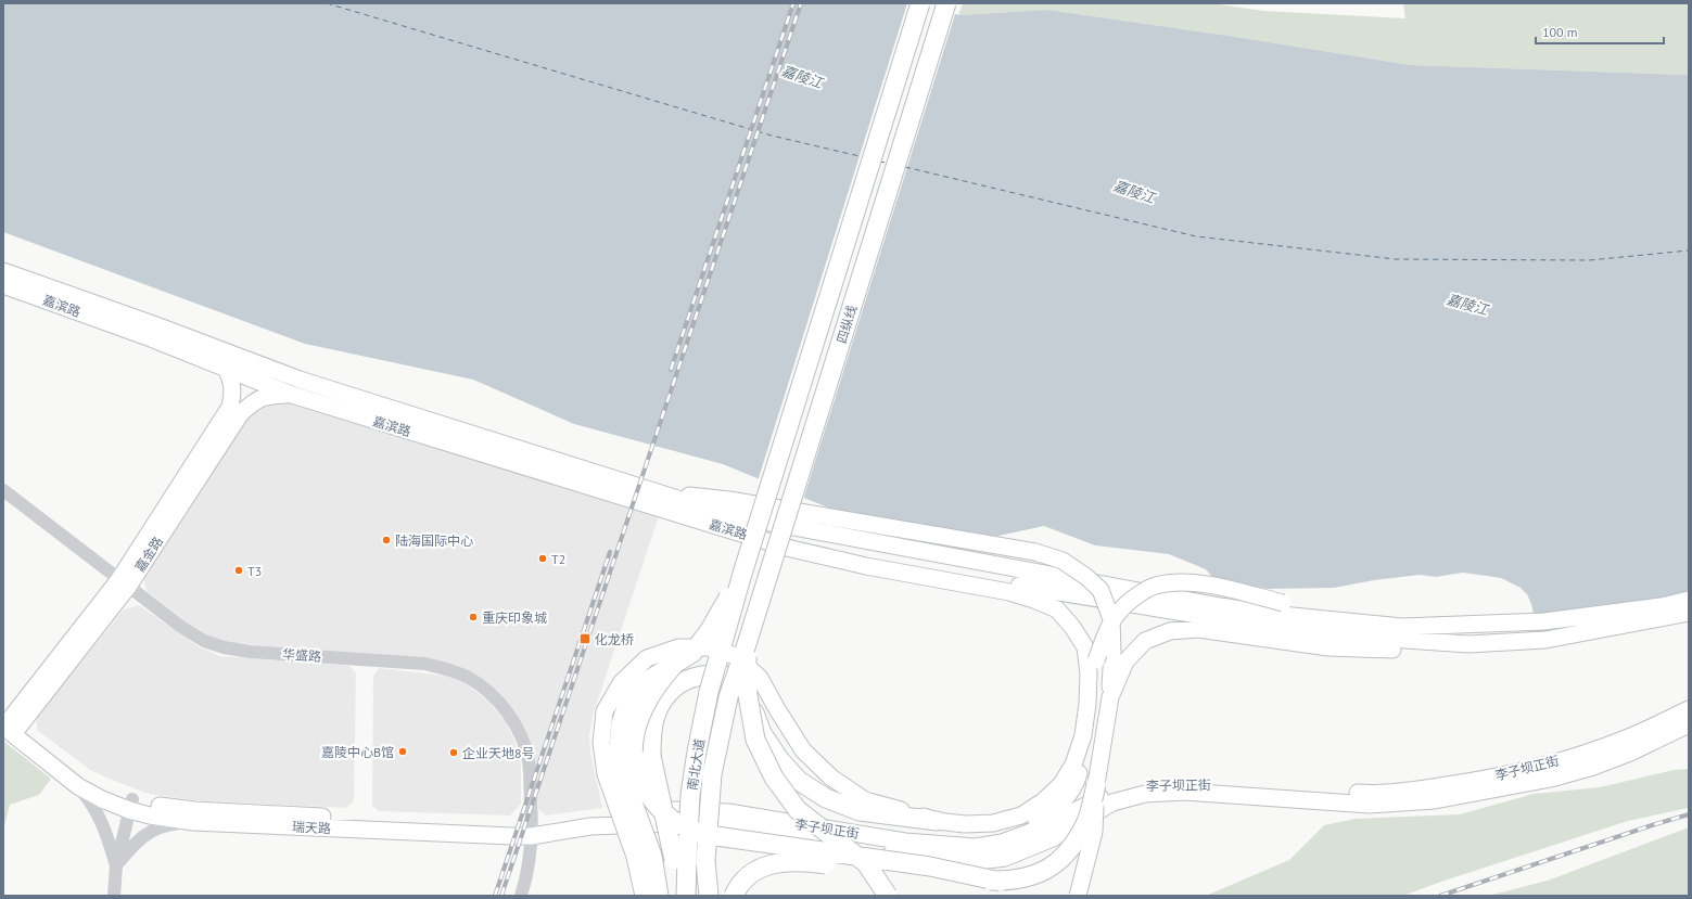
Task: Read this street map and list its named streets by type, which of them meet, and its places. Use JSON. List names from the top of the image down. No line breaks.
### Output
{"streets":{"highway":["四纵线","南北大道"],"main road":["嘉滨路","嘉金路","李子坝正街","瑞天路"],"street":["华盛路"]},"crossings":[["嘉滨路","嘉金路"],["四纵线","南北大道"],["嘉金路","华盛路"],["嘉金路","瑞天路"],["华盛路","瑞天路"],["李子坝正街","瑞天路"]],"water":["嘉陵江"],"places":{"other":["陆海国际中心","T2","T3","重庆印象城","嘉陵中心B馆","企业天地8号"],"transit":["化龙桥"]},"scale_bar":"100 m"}
